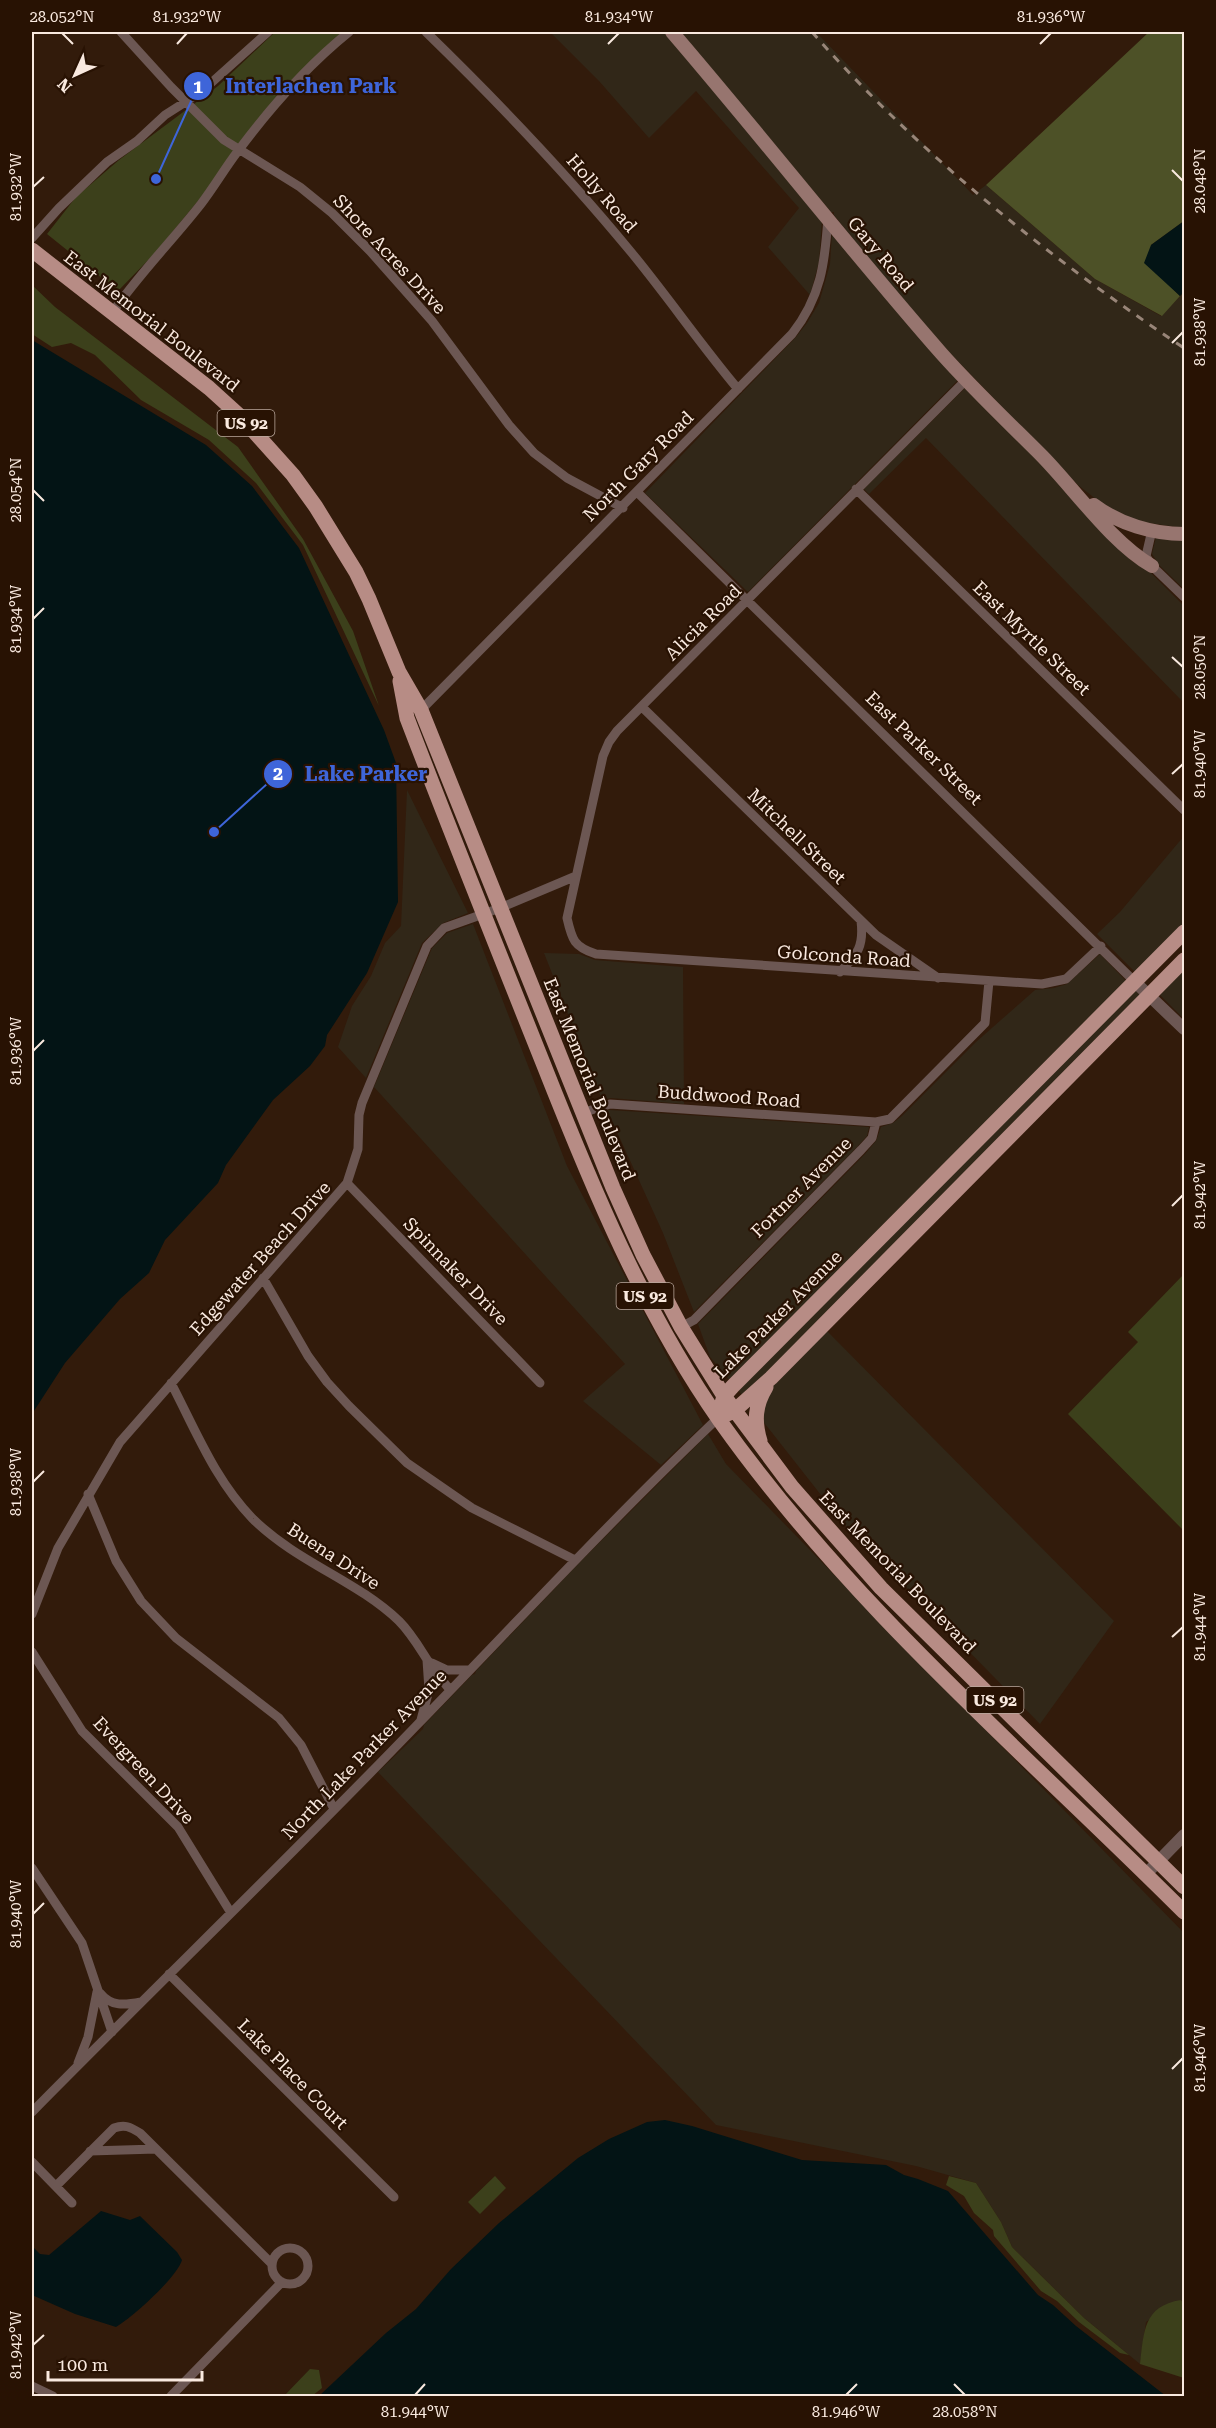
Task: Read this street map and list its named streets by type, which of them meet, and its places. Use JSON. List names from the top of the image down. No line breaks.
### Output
{"streets":{"main road":["Gary Road","East Memorial Boulevard","US 92","Lake Parker Avenue"],"street":["Holly Road","Shore Acres Drive","North Gary Road","Alicia Road","East Myrtle Street","East Parker Street","Mitchell Street","Golconda Road","Buddwood Road","Fortner Avenue","Edgewater Beach Drive","Spinnaker Drive","Buena Drive","North Lake Parker Avenue","Evergreen Drive","Lake Place Court"]},"crossings":[["Holly Road","North Gary Road"],["Shore Acres Drive","North Gary Road"],["Gary Road","North Gary Road"],["Gary Road","Alicia Road"],["East Memorial Boulevard","North Gary Road"],["East Memorial Boulevard","Buddwood Road"],["East Memorial Boulevard","Fortner Avenue"],["East Memorial Boulevard","Edgewater Beach Drive"],["East Memorial Boulevard","Lake Parker Avenue"],["East Memorial Boulevard","North Lake Parker Avenue"],["North Gary Road","East Parker Street"],["Alicia Road","East Myrtle Street"],["Alicia Road","East Parker Street"],["Alicia Road","Mitchell Street"],["Alicia Road","Golconda Road"],["Alicia Road","Edgewater Beach Drive"],["East Parker Street","Golconda Road"],["East Parker Street","Lake Parker Avenue"],["Mitchell Street","Golconda Road"],["Buddwood Road","Fortner Avenue"],["Edgewater Beach Drive","Spinnaker Drive"],["Edgewater Beach Drive","Buena Drive"],["Lake Parker Avenue","North Lake Parker Avenue"],["Buena Drive","North Lake Parker Avenue"],["North Lake Parker Avenue","Evergreen Drive"],["North Lake Parker Avenue","Lake Place Court"]],"places":["Interlachen Park","Lake Parker"],"scale_bar":"100 m","north":"bottom left","coordinates":["28.052°N","81.932°W","81.934°W","81.936°W","28.048°N","81.938°W","28.054°N","28.050°N","81.940°W","81.942°W","81.944°W","81.946°W","28.058°N"]}
